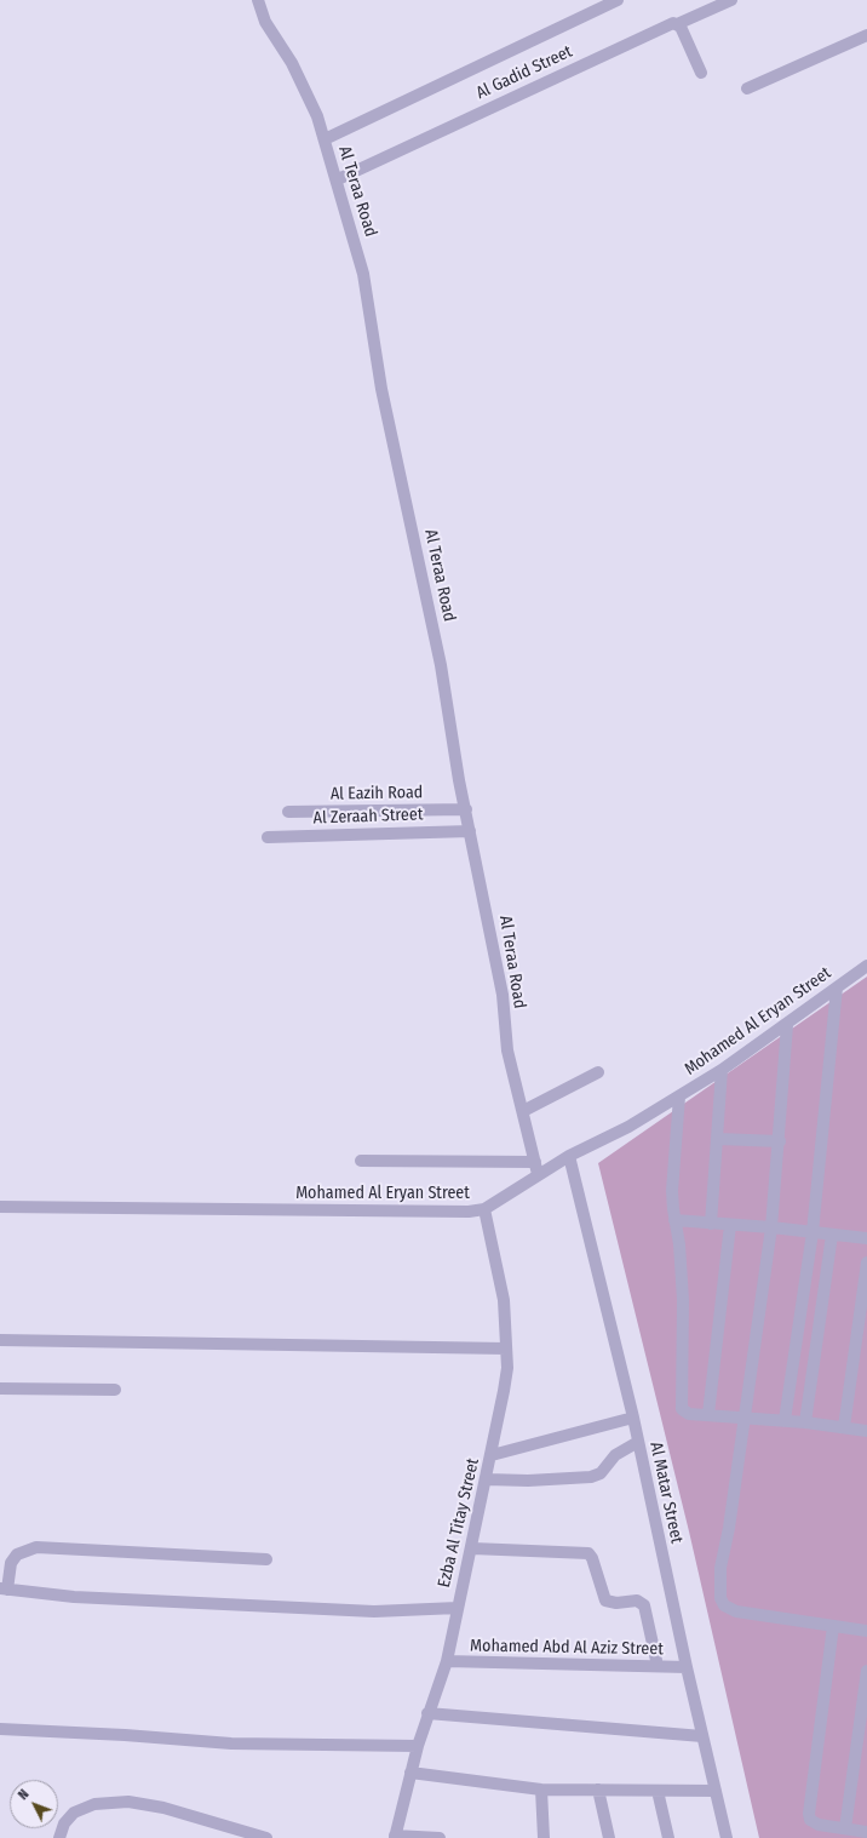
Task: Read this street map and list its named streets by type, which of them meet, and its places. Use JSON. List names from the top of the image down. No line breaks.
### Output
{"streets":{"street":["Al Gadid Street","Al Teraa Road","Al Eazih Road","Al Zeraah Street","Mohamed Al Eryan Street","Al Matar Street","Ezba Al Titay Street","Mohamed Abd Al Aziz Street"]},"crossings":[["Al Gadid Street","Al Teraa Road"],["Al Teraa Road","Al Eazih Road"],["Al Teraa Road","Al Zeraah Street"],["Al Teraa Road","Mohamed Al Eryan Street"],["Mohamed Al Eryan Street","Al Matar Street"],["Mohamed Al Eryan Street","Ezba Al Titay Street"],["Al Matar Street","Mohamed Abd Al Aziz Street"],["Ezba Al Titay Street","Mohamed Abd Al Aziz Street"]],"north":"top left"}
